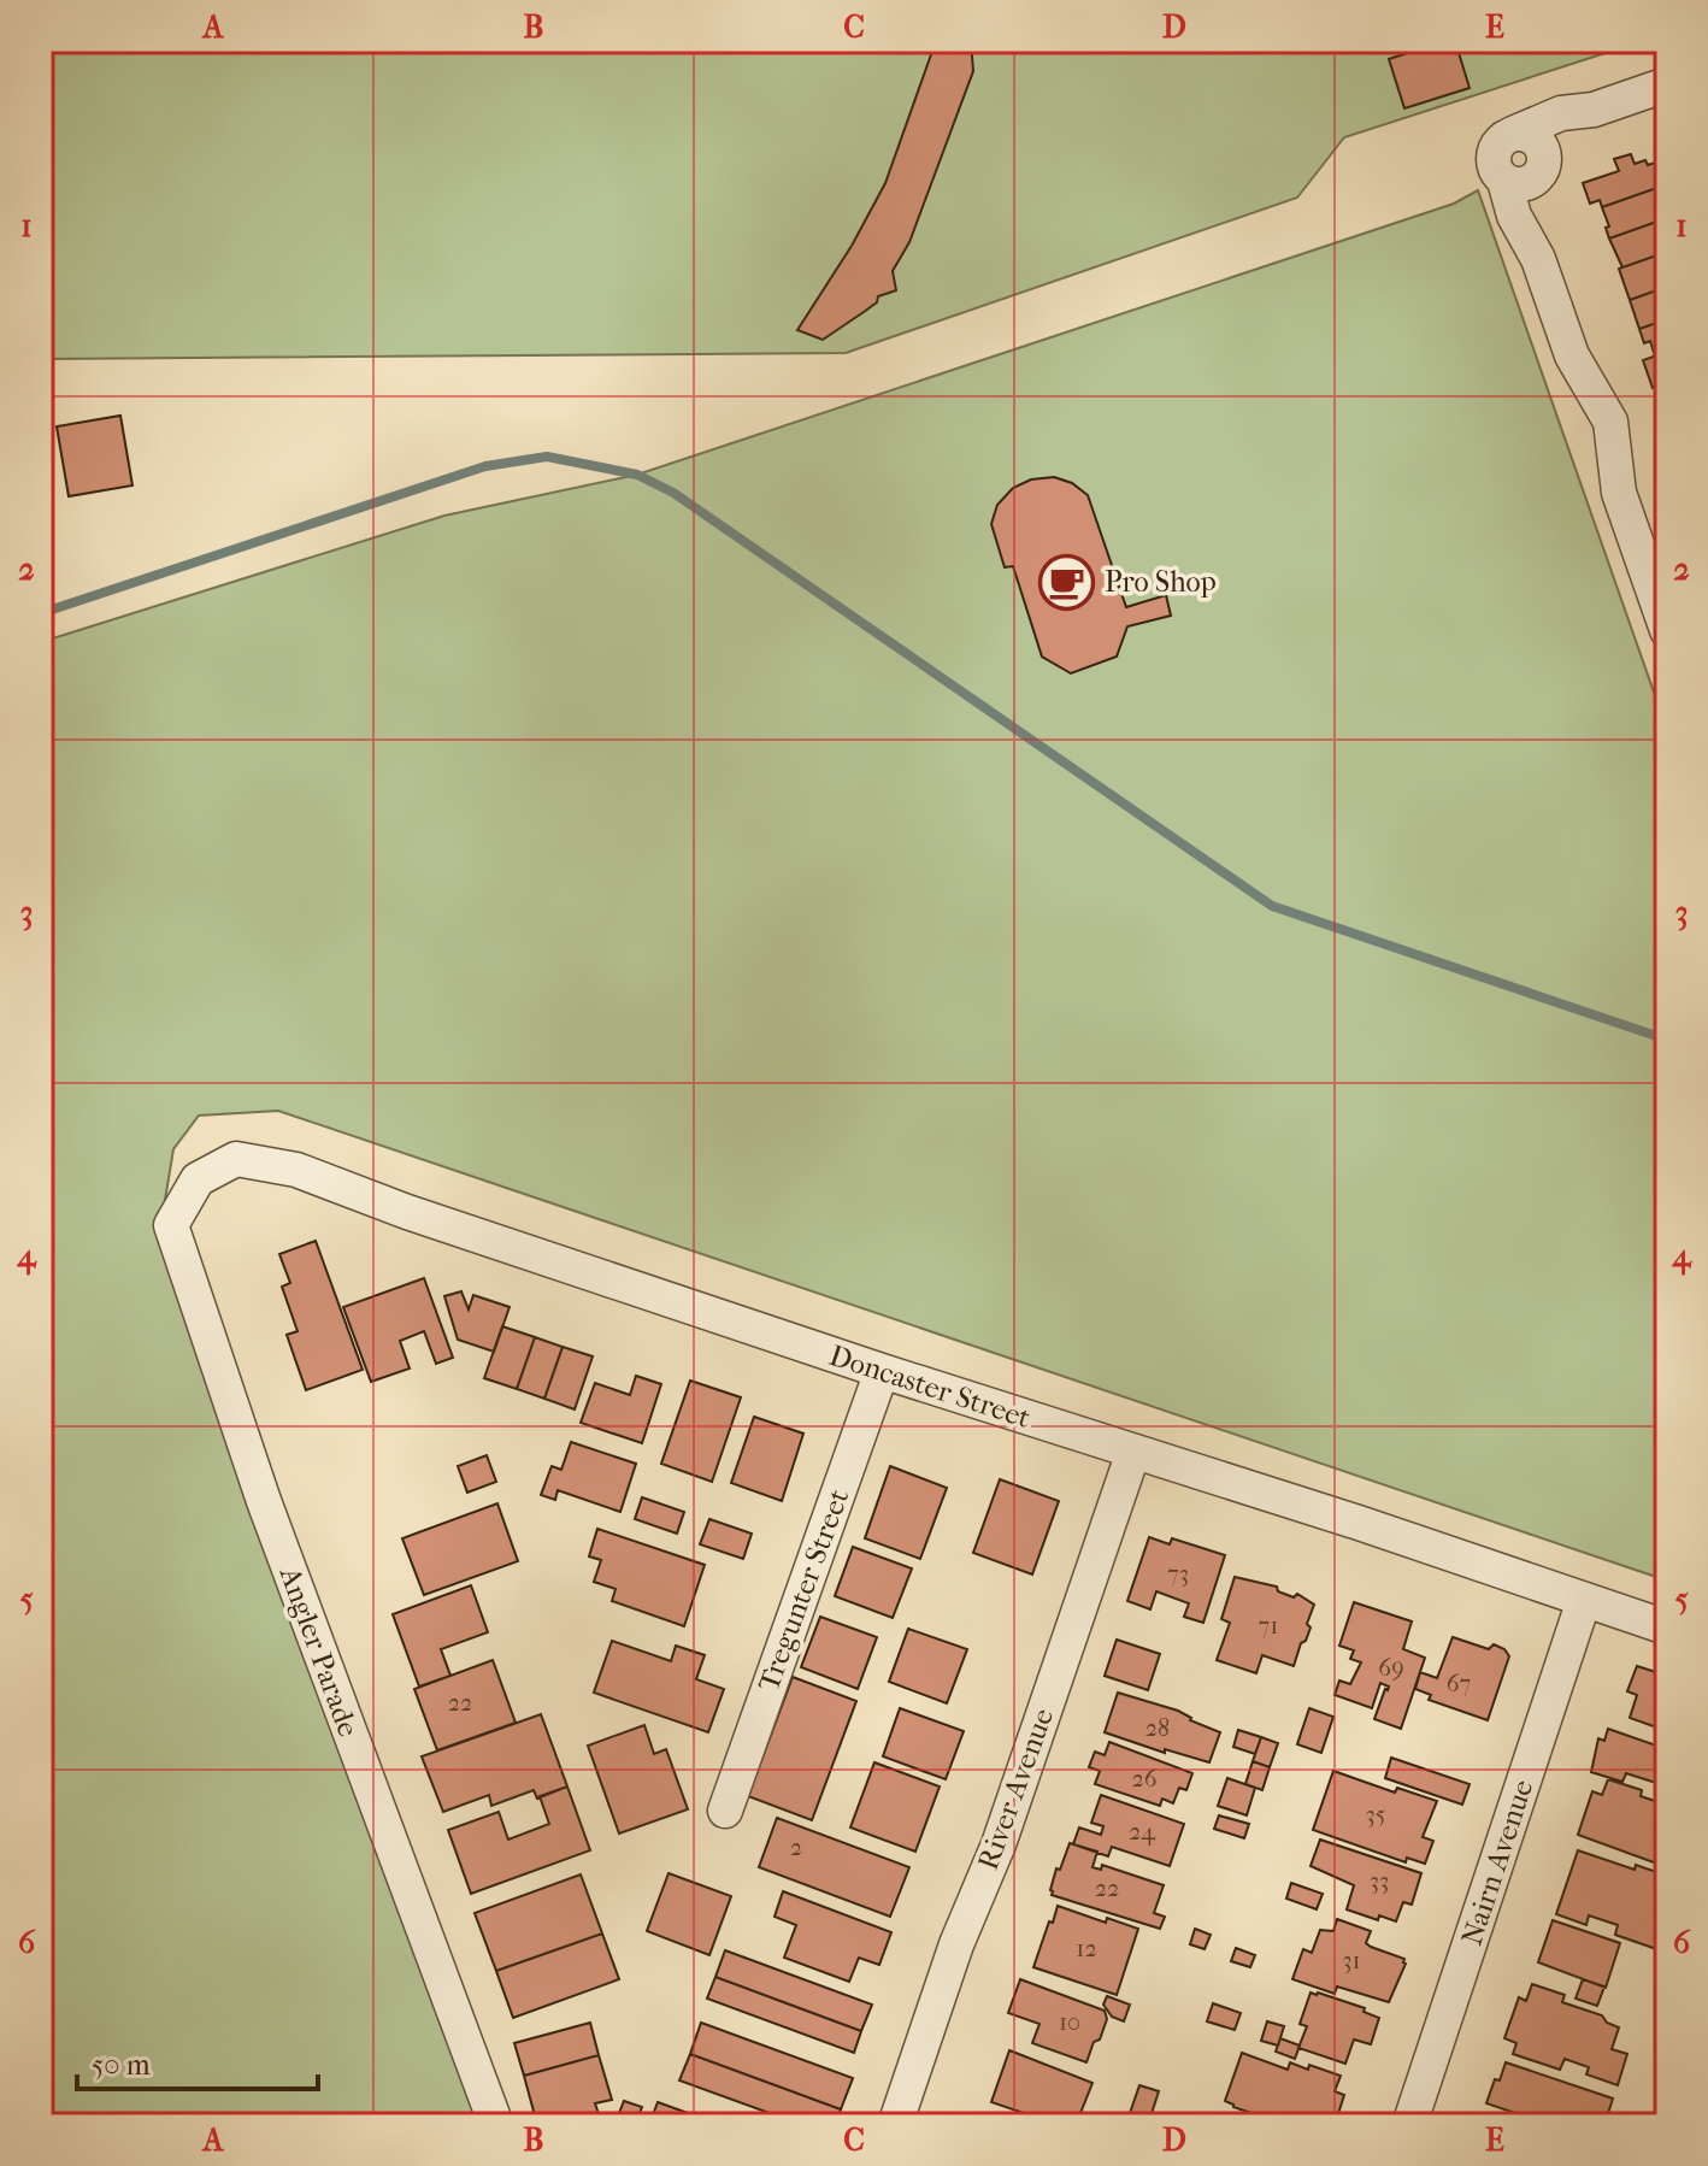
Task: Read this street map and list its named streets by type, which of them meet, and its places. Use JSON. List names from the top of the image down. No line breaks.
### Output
{"streets":{"street":["Doncaster Street","Tregunter Street","Angler Parade","River Avenue","Nairn Avenue"]},"crossings":[["Doncaster Street","Tregunter Street"],["Doncaster Street","Angler Parade"],["Doncaster Street","River Avenue"],["Doncaster Street","Nairn Avenue"]],"places":{"cafe":["Pro Shop"]},"house_numbers":["73","71","69","67","22","28","26","35","24","2","33","22","12","31","10"],"scale_bar":"50 m","grid":{"columns":["A","B","C","D","E"],"rows":["1","2","3","4","5","6"]}}
